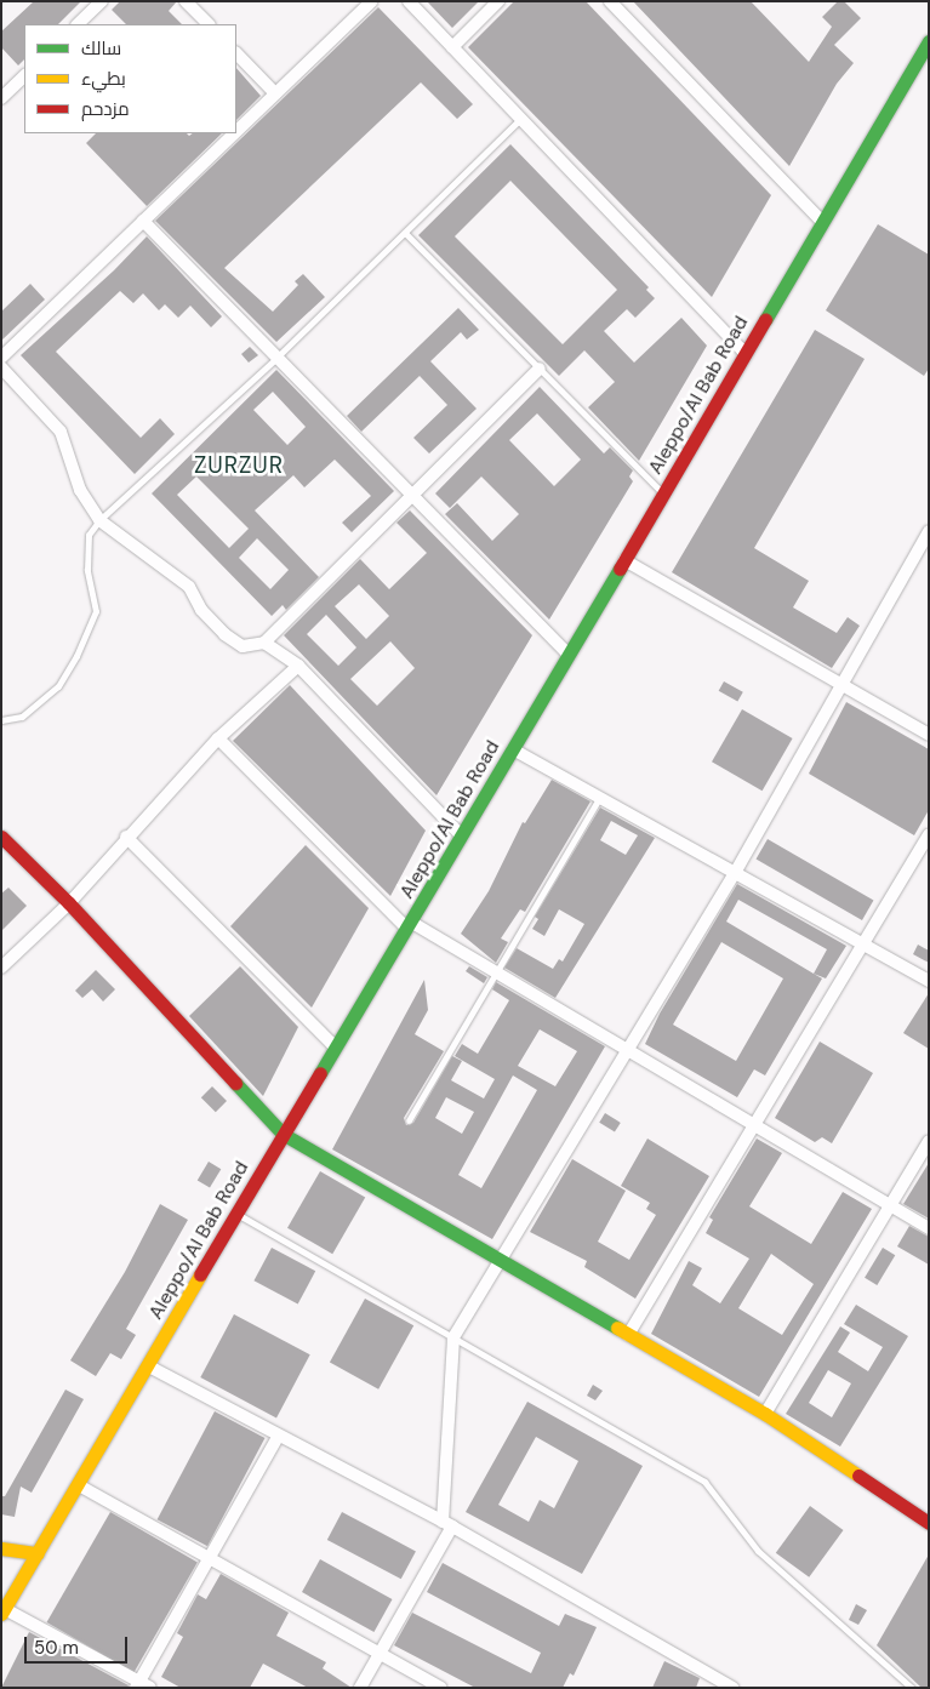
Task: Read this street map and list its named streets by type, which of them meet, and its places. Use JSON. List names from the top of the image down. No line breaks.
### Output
{"streets":{"main road":["Aleppo/Al Bab Road"]},"districts":["ZURZUR"],"legend":["سالك","بطيء","مزدحم"],"scale_bar":"50 m"}
